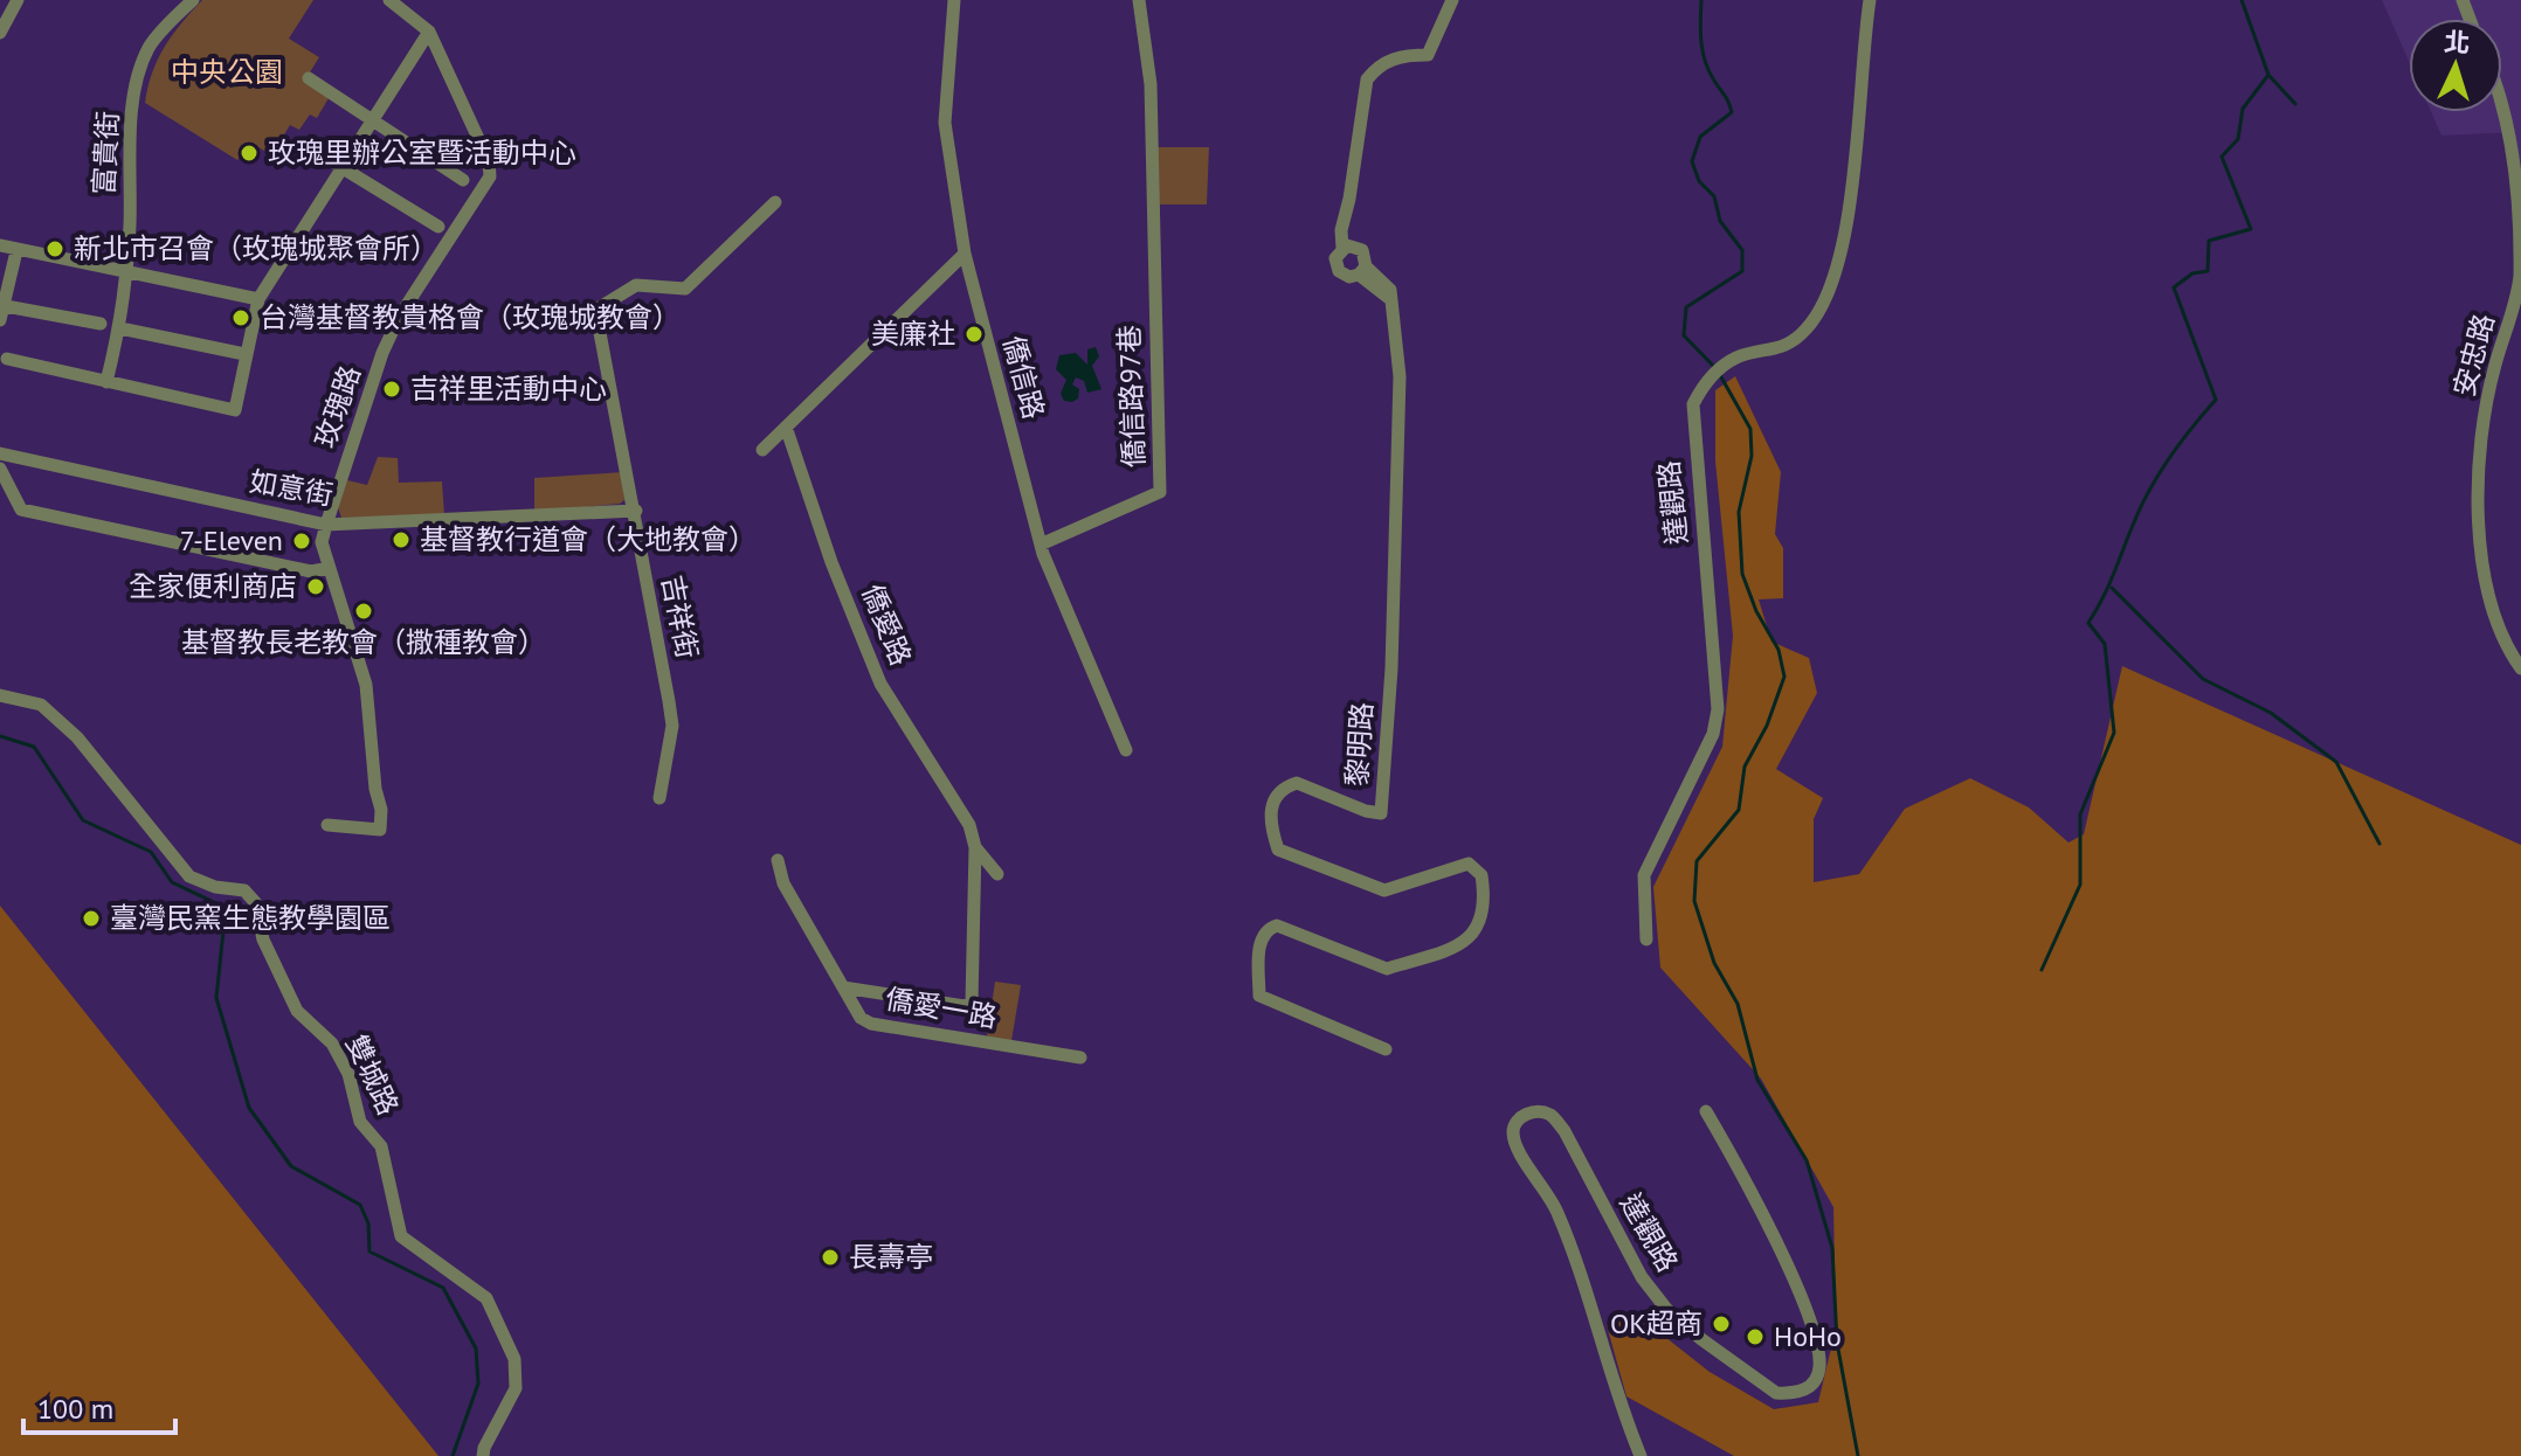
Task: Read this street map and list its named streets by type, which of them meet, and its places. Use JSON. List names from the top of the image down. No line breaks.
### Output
{"streets":{"street":["富貴街","安忠路","僑信路","僑信路97巷","玫瑰路","如意街","達觀路","吉祥街","僑愛路","黎明路","僑愛一路","雙城路"]},"crossings":[["僑信路","僑信路97巷"],["玫瑰路","如意街"],["如意街","吉祥街"]],"parks":["中央公園"],"places":["玫瑰里辦公室暨活動中心","新北市召會（玫瑰城聚會所）","台灣基督教貴格會（玫瑰城教會）","美廉社","吉祥里活動中心","基督教行道會（大地教會）","7-Eleven","全家便利商店","基督教長老教會（撒種教會）","臺灣民窯生態教學園區","長壽亭","OK超商","HoHo"],"scale_bar":"100 m","north":"top"}
